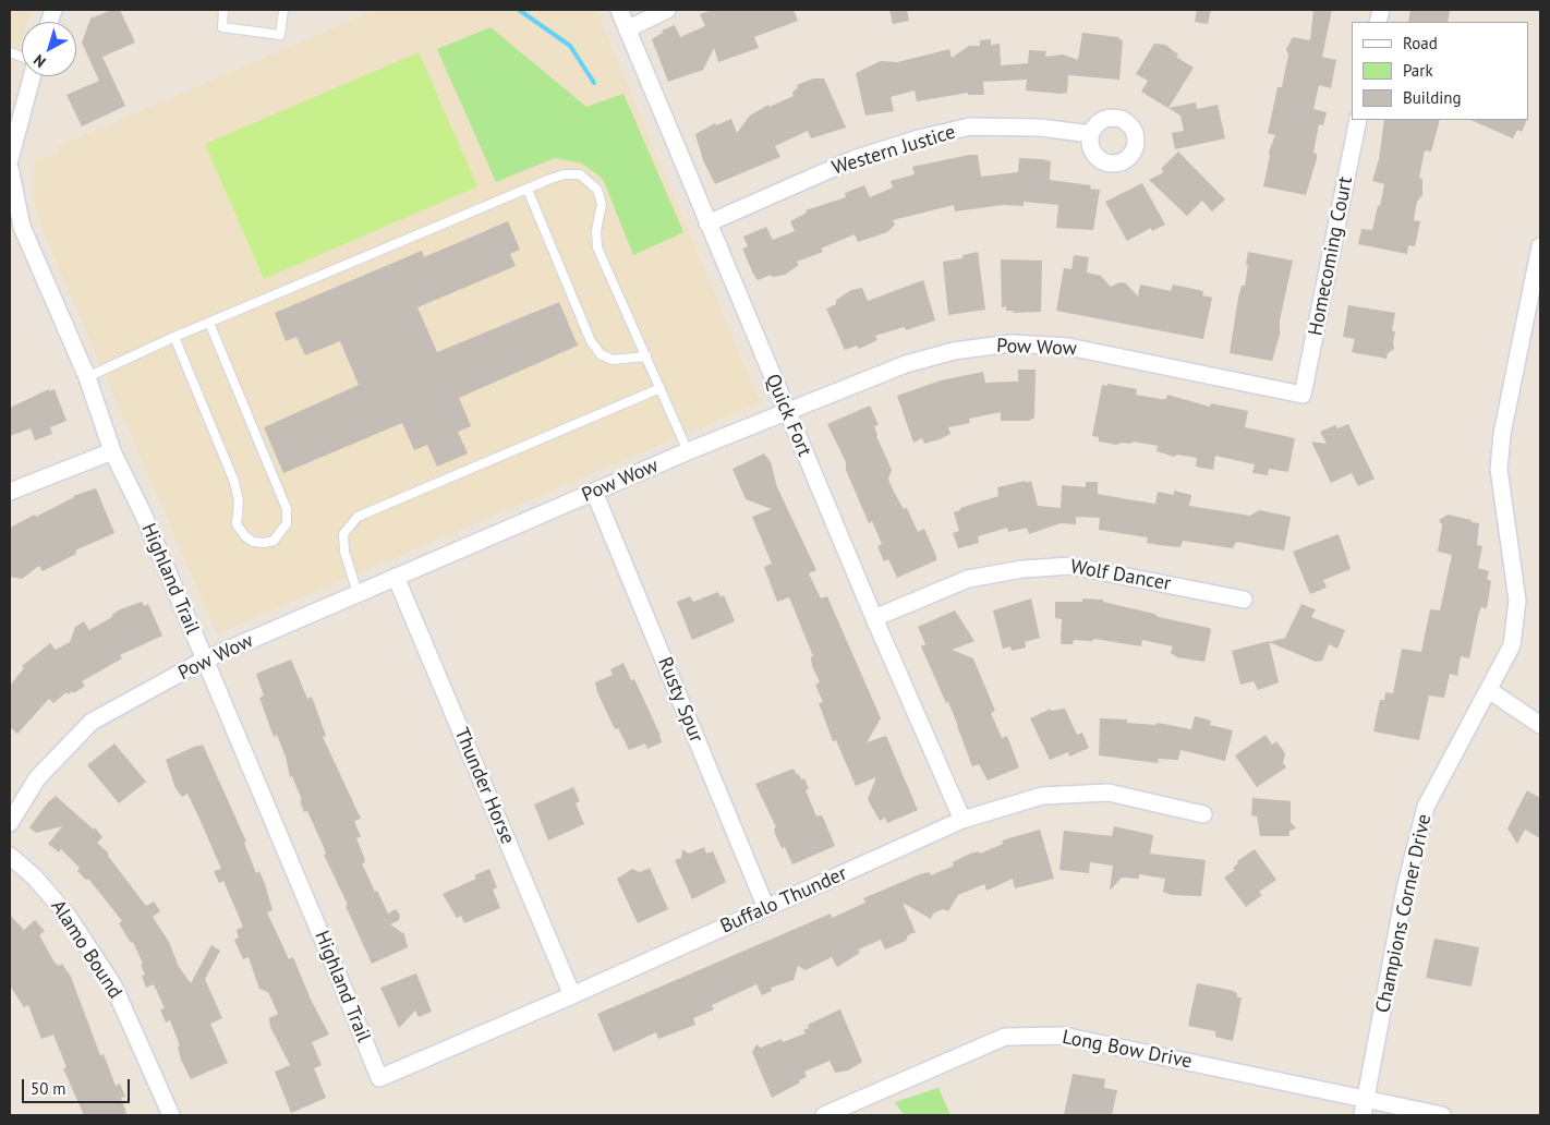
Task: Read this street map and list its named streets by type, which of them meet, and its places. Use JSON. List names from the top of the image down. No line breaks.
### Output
{"streets":{"street":["Western Justice","Homecoming Court","Pow Wow","Quick Fort","Wolf Dancer","Highland Trail","Rusty Spur","Thunder Horse","Buffalo Thunder","Champions Corner Drive","Alamo Bound","Long Bow Drive"]},"crossings":[["Western Justice","Quick Fort"],["Homecoming Court","Pow Wow"],["Pow Wow","Quick Fort"],["Pow Wow","Highland Trail"],["Pow Wow","Rusty Spur"],["Pow Wow","Thunder Horse"],["Quick Fort","Wolf Dancer"],["Quick Fort","Buffalo Thunder"],["Highland Trail","Buffalo Thunder"],["Rusty Spur","Buffalo Thunder"],["Thunder Horse","Buffalo Thunder"],["Champions Corner Drive","Long Bow Drive"]],"legend":["Road","Park","Building"],"scale_bar":"50 m","north":"bottom left"}
